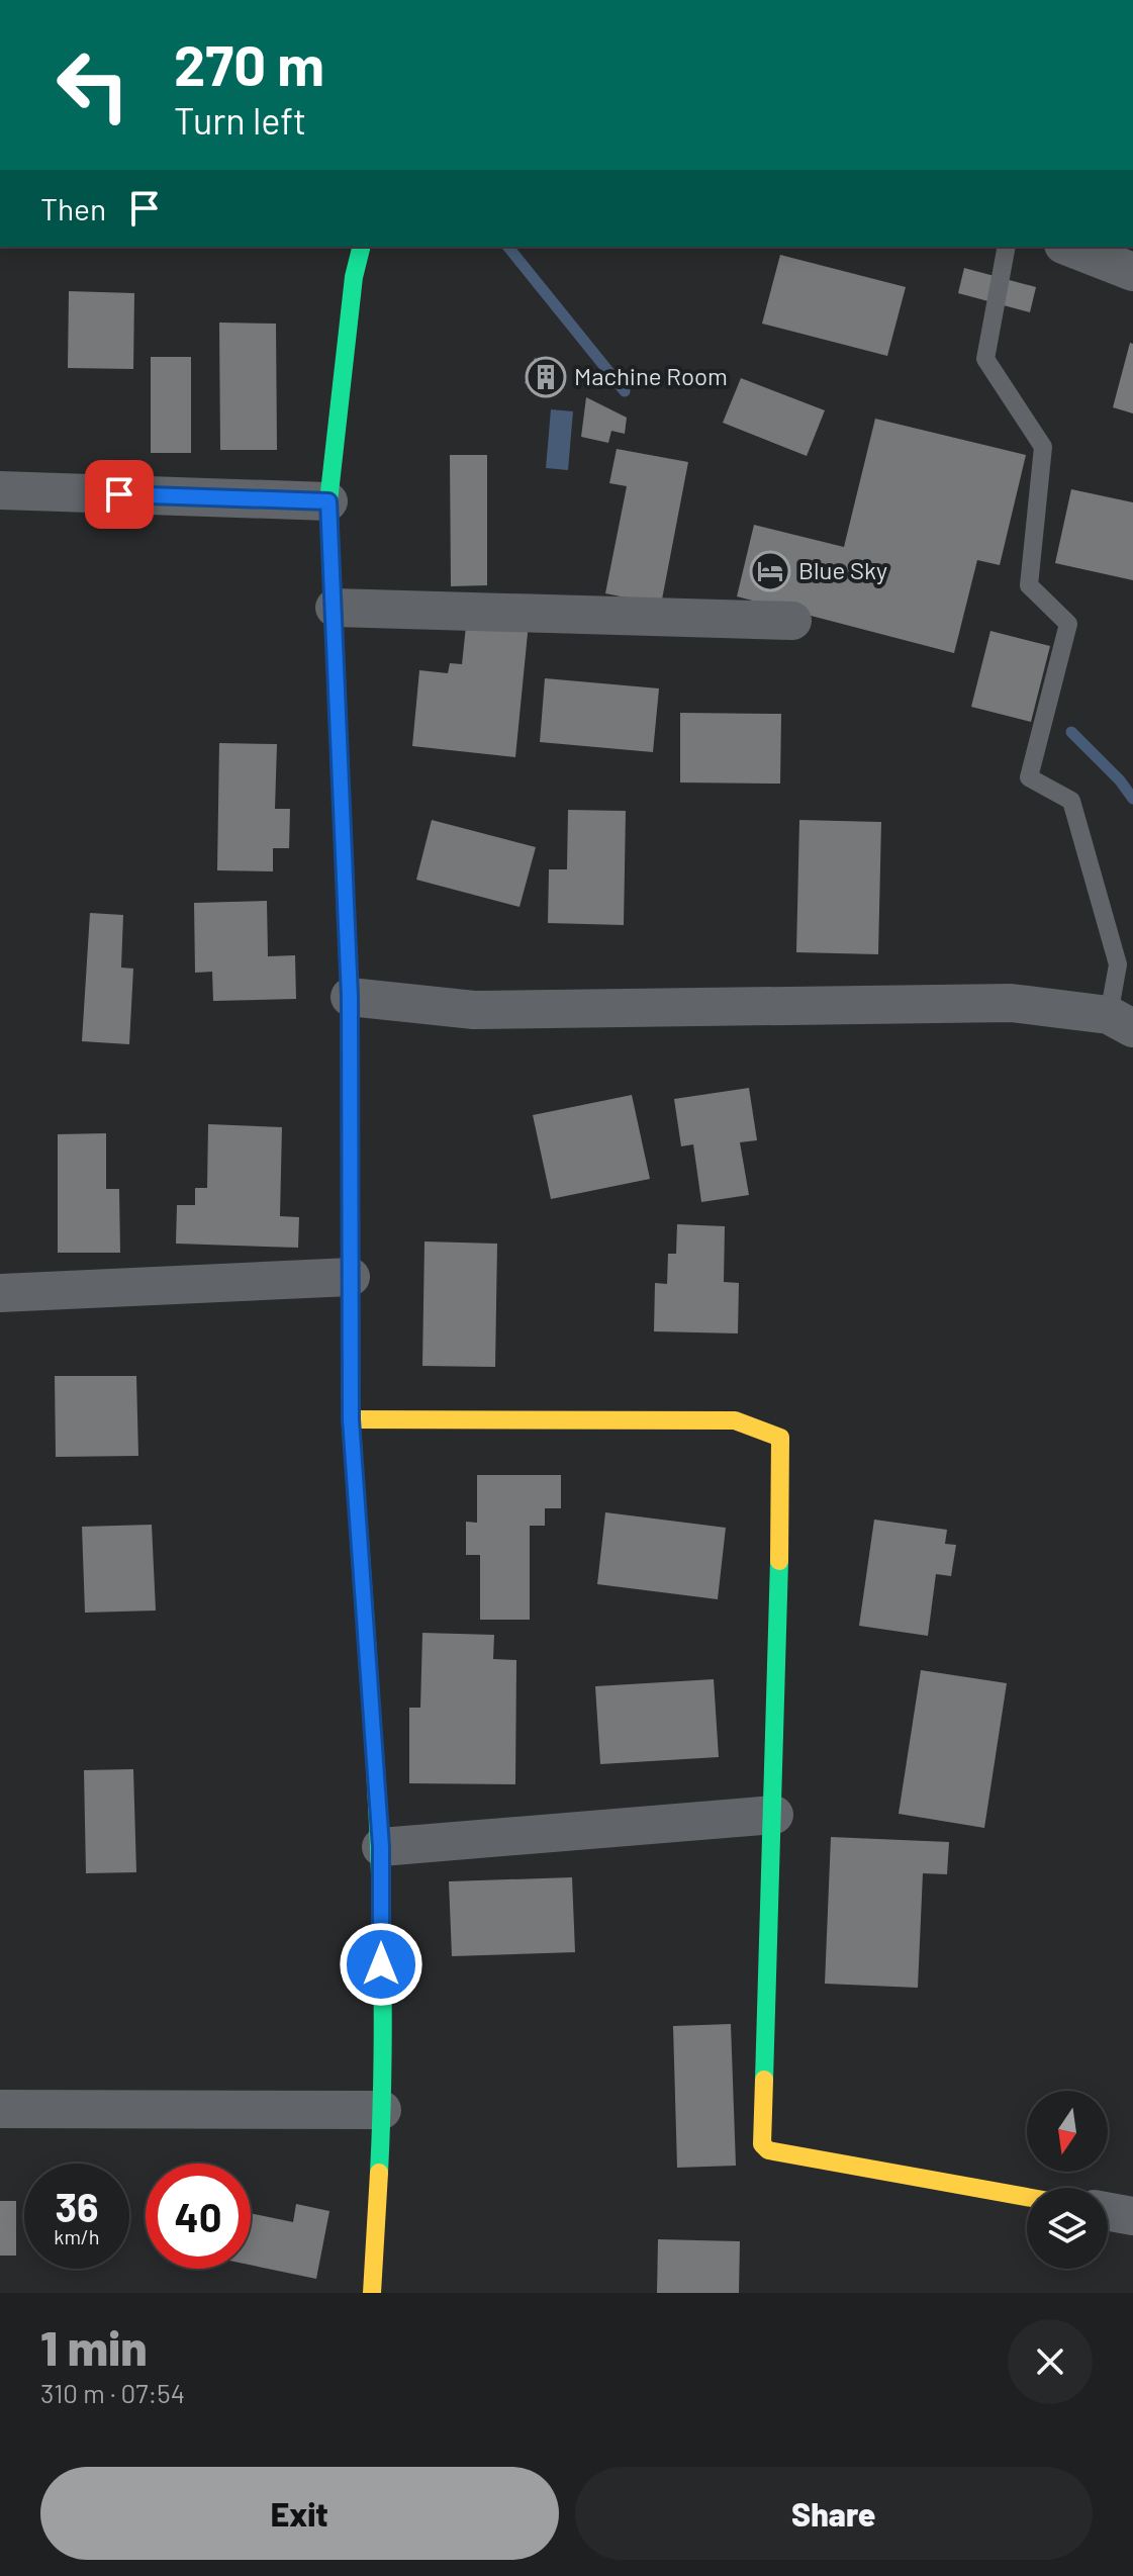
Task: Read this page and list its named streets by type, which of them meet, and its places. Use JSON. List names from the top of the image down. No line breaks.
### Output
{"places":{"building":["Machine Room"],"hotel":["Blue Sky"]},"north":"bottom","page":{"turn":["270 m","Turn left"],"then":"Then","speed":"36 km/h","limit":"40","heading":["1 min","310 m · 07:54"],"buttons":["Exit","Share"]}}
